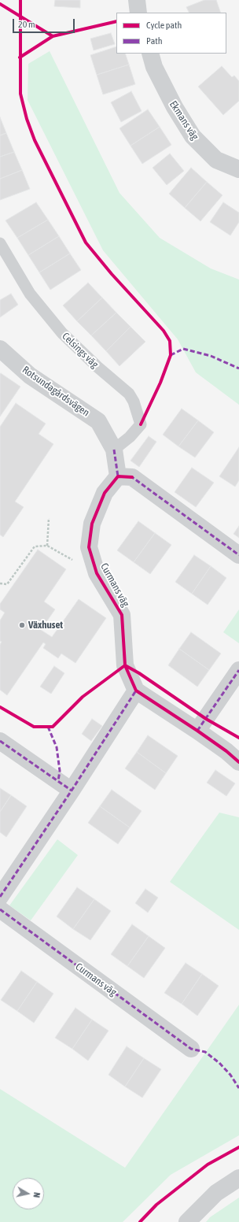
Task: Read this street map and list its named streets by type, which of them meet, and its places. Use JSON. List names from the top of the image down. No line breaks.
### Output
{"streets":{"street":["Ekmans väg","Rotsundagårdsvägen","Curmans väg"],"lane":["Celsings väg"]},"crossings":[["Celsings väg","Rotsundagårdsvägen"]],"places":["Växhuset"],"legend":["Cycle path","Path"],"scale_bar":"20 m","north":"right"}
